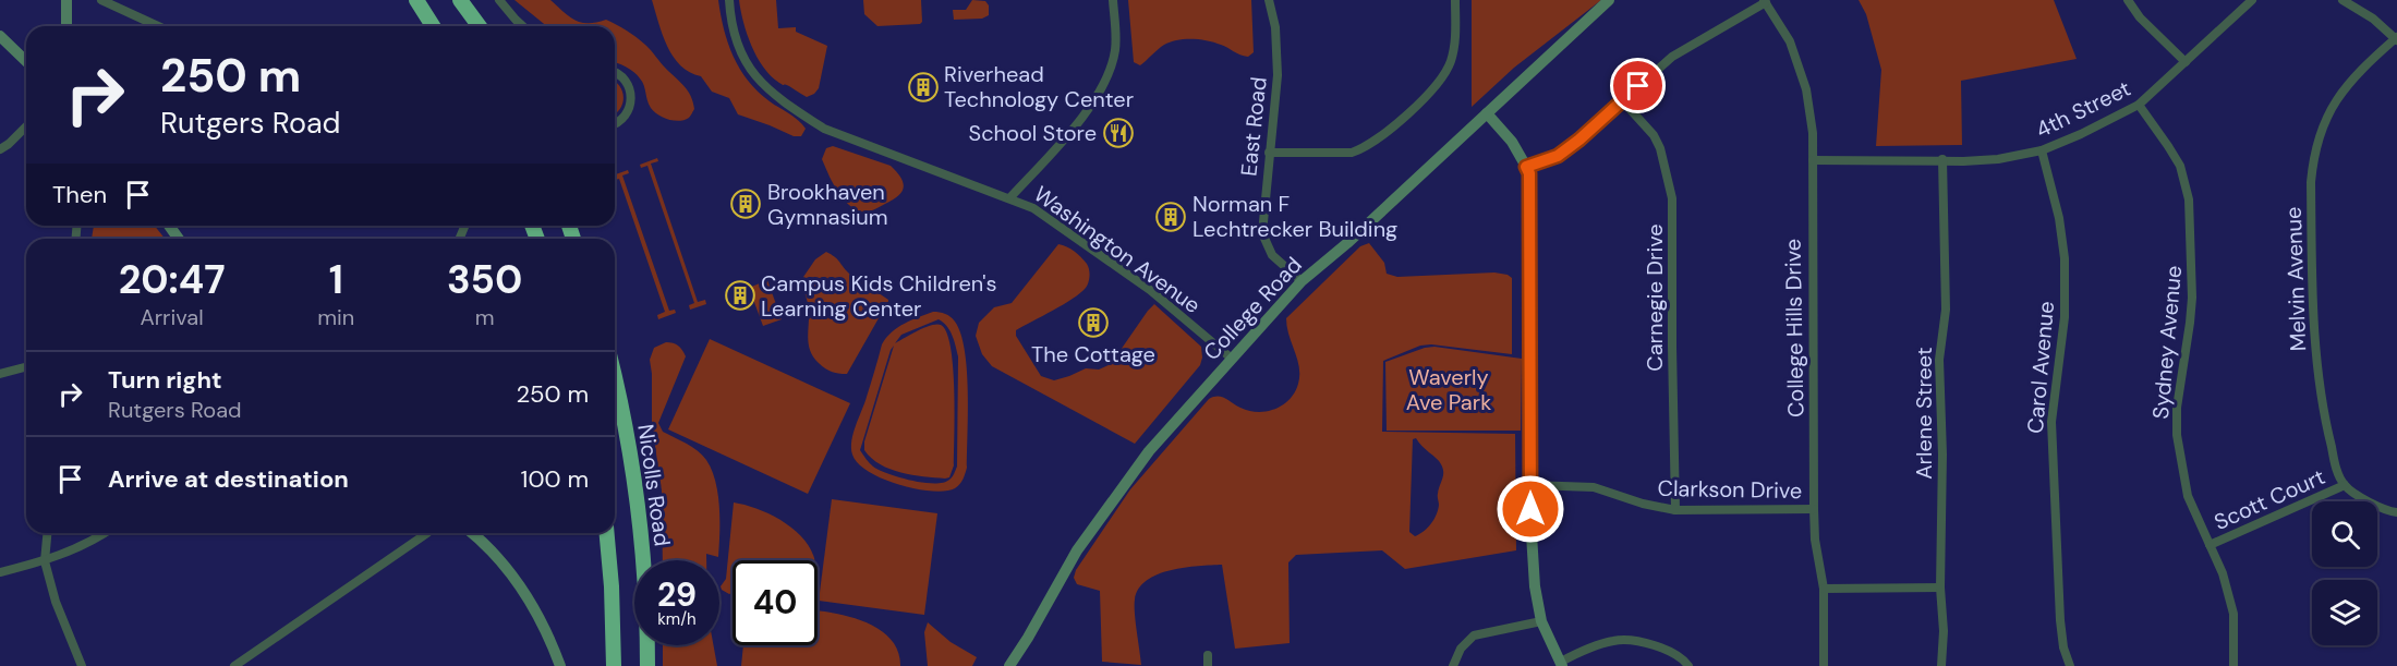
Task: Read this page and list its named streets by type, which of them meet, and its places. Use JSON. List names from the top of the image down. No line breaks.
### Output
{"streets":{"highway":["Nicolls Road"],"street":["4th Street","East Road","Washington Avenue","Melvin Avenue","Carnegie Drive","College Road","College Hills Drive","Sydney Avenue","Carol Avenue","Arlene Street","Clarkson Drive","Scott Court"]},"crossings":[["4th Street","College Hills Drive"],["4th Street","Sydney Avenue"],["4th Street","Carol Avenue"],["4th Street","Arlene Street"],["East Road","College Road"],["Washington Avenue","College Road"],["Melvin Avenue","Scott Court"],["Carnegie Drive","Clarkson Drive"],["College Hills Drive","Clarkson Drive"],["Sydney Avenue","Scott Court"]],"parks":["Waverly Ave Park"],"places":{"building":["Riverhead Technology Center","Brookhaven Gymnasium","Norman F Lechtrecker Building","Campus Kids Children's Learning Center","The Cottage"],"restaurant":["School Store"]},"page":{"turn":["250 m","Rutgers Road"],"then":"Then","eta":["20:47","Arrival","1","min","350","m"],"list":[{"name":"Turn right","note":"Rutgers Road","value":"250 m"},{"name":"Arrive at destination","value":"100 m"}],"speed":"29 km/h","limit":"40"}}
